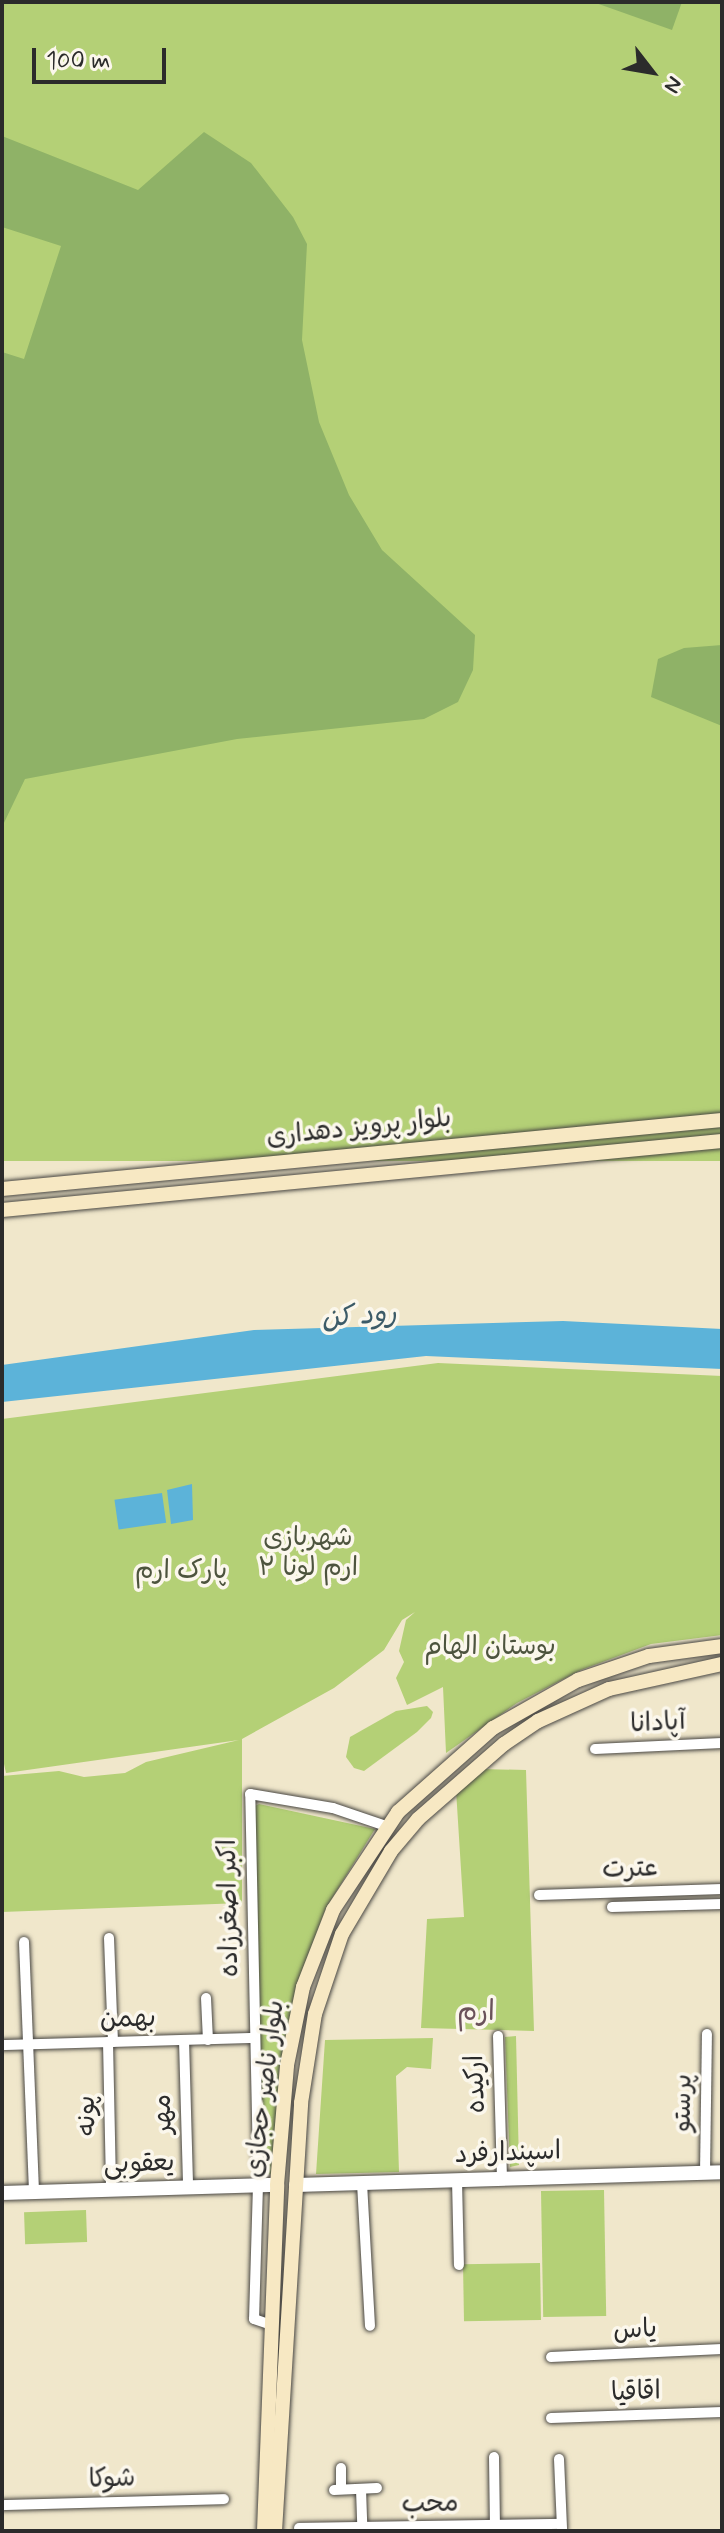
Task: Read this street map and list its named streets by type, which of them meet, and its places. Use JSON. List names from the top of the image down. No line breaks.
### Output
{"streets":{"main road":["بلوار پرویز دهداری","بلوار ناصر حجازی"],"street":["آپادانا","عترت","اکبر اصغرزاده","بهمن","ارکیده","پرستو","مهر","پونه","اسپندارفرد","یعقوبی","یاس","اقاقیا","شوکا","محب"]},"crossings":[["اکبر اصغرزاده","بهمن"],["اکبر اصغرزاده","بلوار ناصر حجازی"],["بهمن","مهر"],["بهمن","پونه"],["ارکیده","اسپندارفرد"],["بلوار ناصر حجازی","اسپندارفرد"],["بلوار ناصر حجازی","یعقوبی"],["پرستو","اسپندارفرد"],["مهر","یعقوبی"],["پونه","یعقوبی"]],"districts":["ارم"],"water":["رود کن"],"parks":["شهربازی ارم لونا ۲","پارک ارم","بوستان الهام"],"scale_bar":"100 m","north":"bottom right"}
